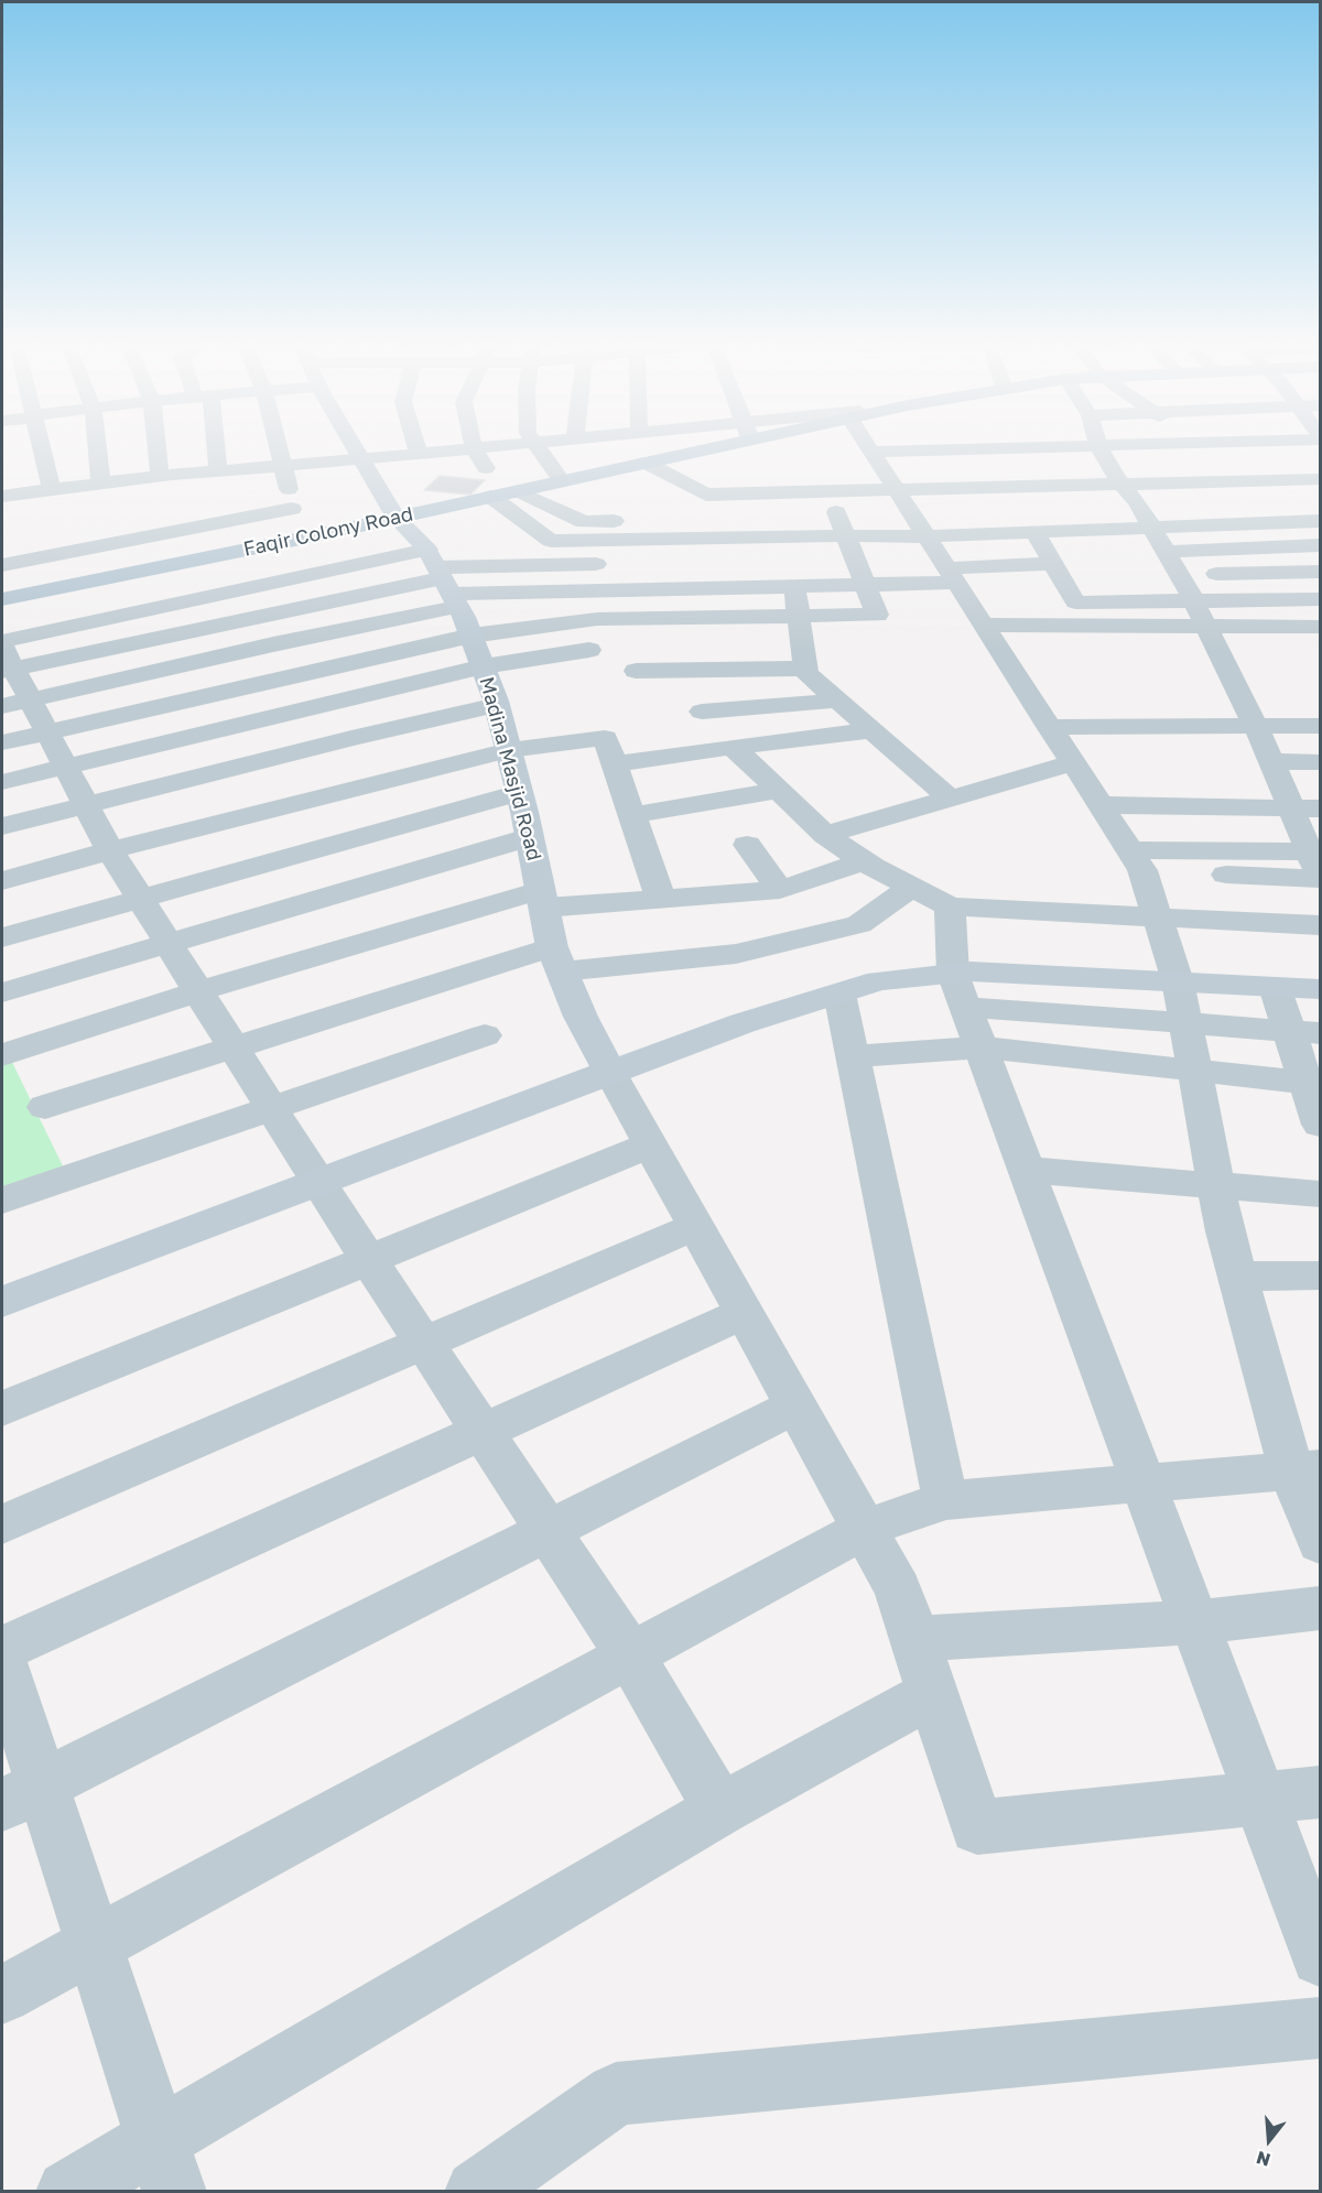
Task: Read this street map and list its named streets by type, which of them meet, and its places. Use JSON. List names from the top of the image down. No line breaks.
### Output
{"streets":{"main road":["Faqir Colony Road"],"street":["Madina Masjid Road"]},"crossings":[["Faqir Colony Road","Madina Masjid Road"]],"north":"bottom"}
